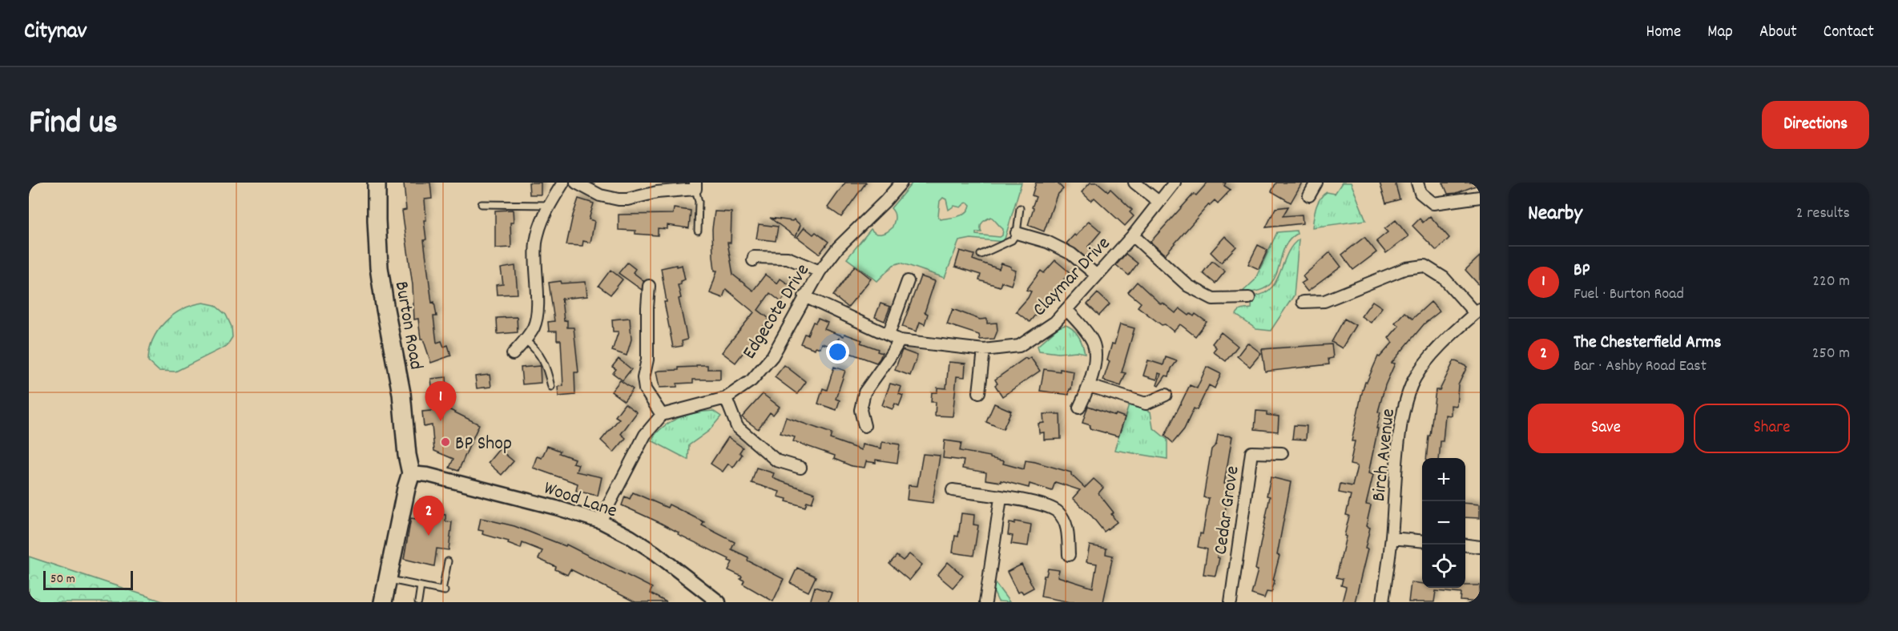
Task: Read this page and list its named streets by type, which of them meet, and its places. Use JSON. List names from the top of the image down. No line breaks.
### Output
{"streets":{"highway":["Burton Road"],"street":["Claymar Drive","Edgecote Drive","Birch Avenue","Wood Lane","Cedar Grove"]},"crossings":[["Claymar Drive","Edgecote Drive"],["Burton Road","Wood Lane"]],"places":["BP Shop"],"scale_bar":"50 m","page":{"header":"Citynav","nav":["Home","Map","About","Contact"],"title":"Find us","buttons":["Directions",["Save","Share"]],"heading":["Nearby","2 results"],"list":[{"mark":"1","name":"BP","note":"Fuel · Burton Road","value":"220 m"},{"mark":"2","name":"The Chesterfield Arms","note":"Bar · Ashby Road East","value":"250 m"}],"pins":["1","2"],"map_buttons":["+","−"],"scale":"50 m"}}
